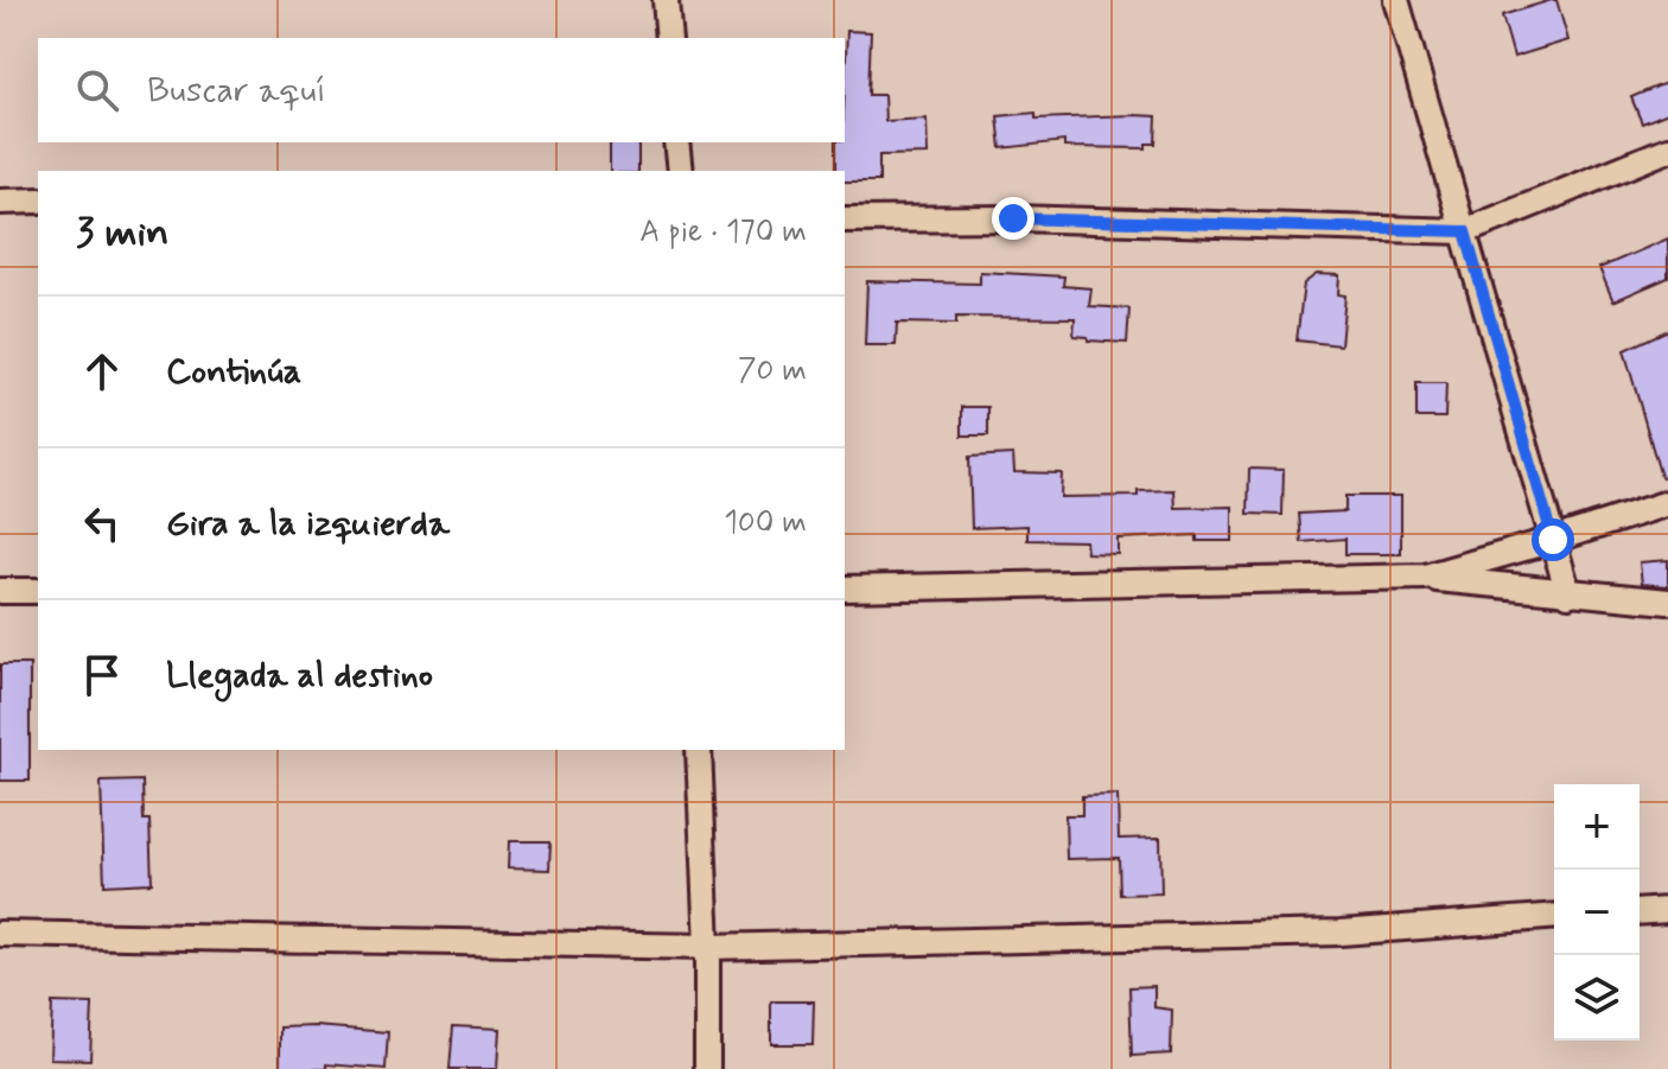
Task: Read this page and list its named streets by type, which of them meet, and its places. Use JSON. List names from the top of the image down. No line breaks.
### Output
{"page":{"search":"Buscar aquí","heading":["3 min","A pie · 170 m"],"list":[["Continúa","70 m"],["Gira a la izquierda","100 m"],"Llegada al destino"],"map_buttons":["+","−"]}}
